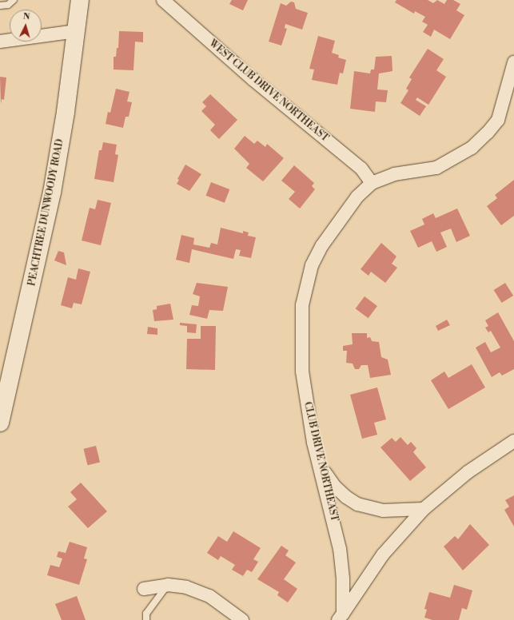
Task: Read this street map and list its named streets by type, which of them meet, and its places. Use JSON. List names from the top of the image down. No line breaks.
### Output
{"streets":{"main road":["PEACHTREE DUNWOODY ROAD"],"street":["WEST CLUB DRIVE NORTHEAST","CLUB DRIVE NORTHEAST"]},"crossings":[["WEST CLUB DRIVE NORTHEAST","CLUB DRIVE NORTHEAST"]],"north":"top"}
